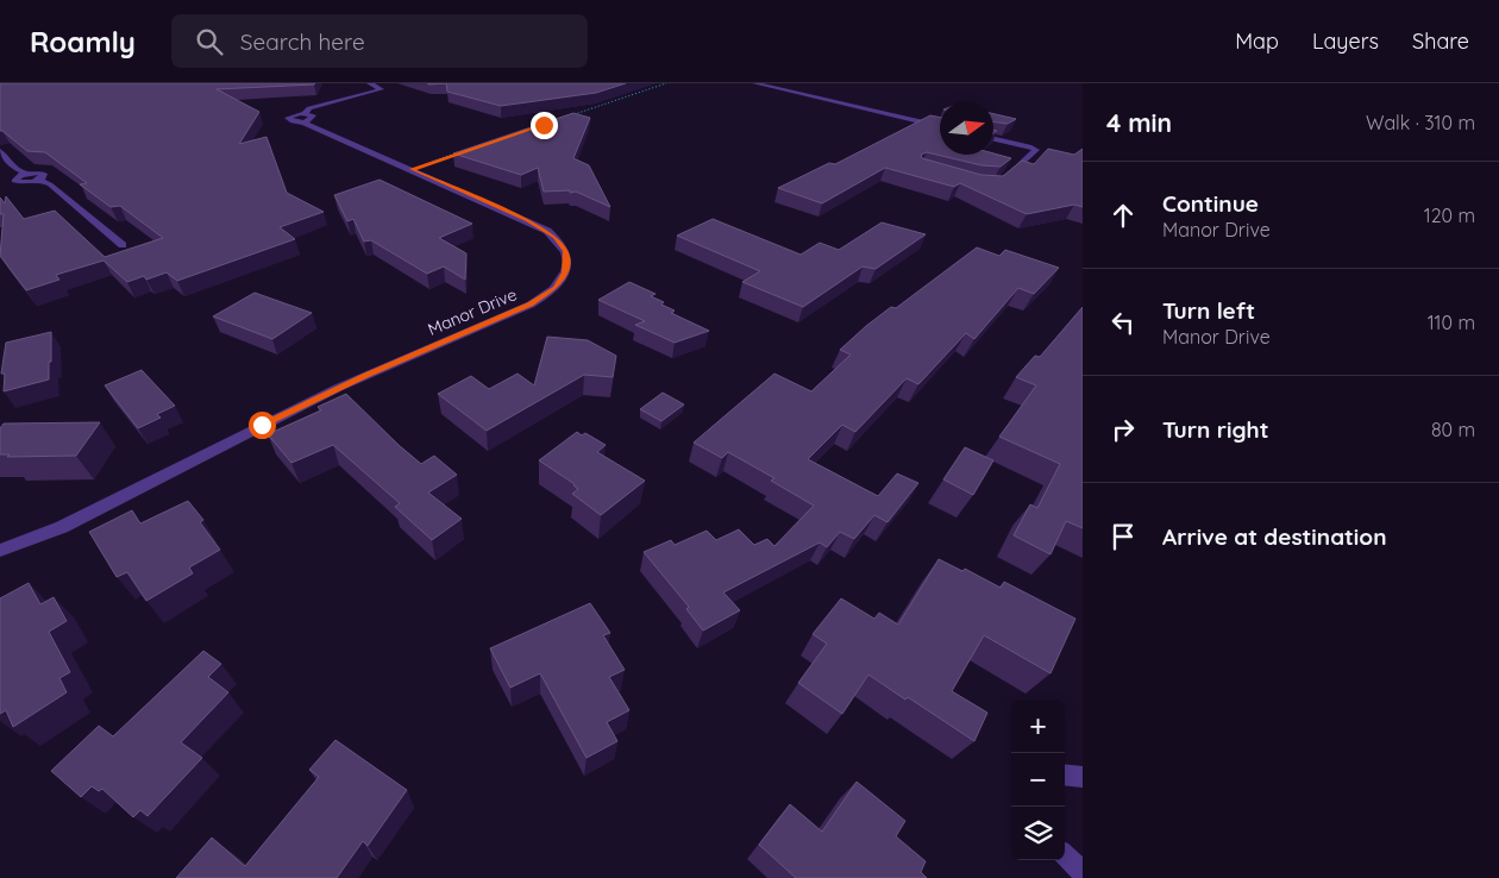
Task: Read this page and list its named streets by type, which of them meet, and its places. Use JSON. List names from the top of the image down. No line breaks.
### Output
{"streets":{"street":["Manor Drive"]},"north":"right","page":{"header":"Roamly","search":"Search here","nav":["Map","Layers","Share"],"heading":["4 min","Walk · 310 m"],"list":[["Continue","Manor Drive","120 m"],["Turn left","Manor Drive","110 m"],["Turn right","80 m"],"Arrive at destination"],"map_buttons":["+","−"]}}
